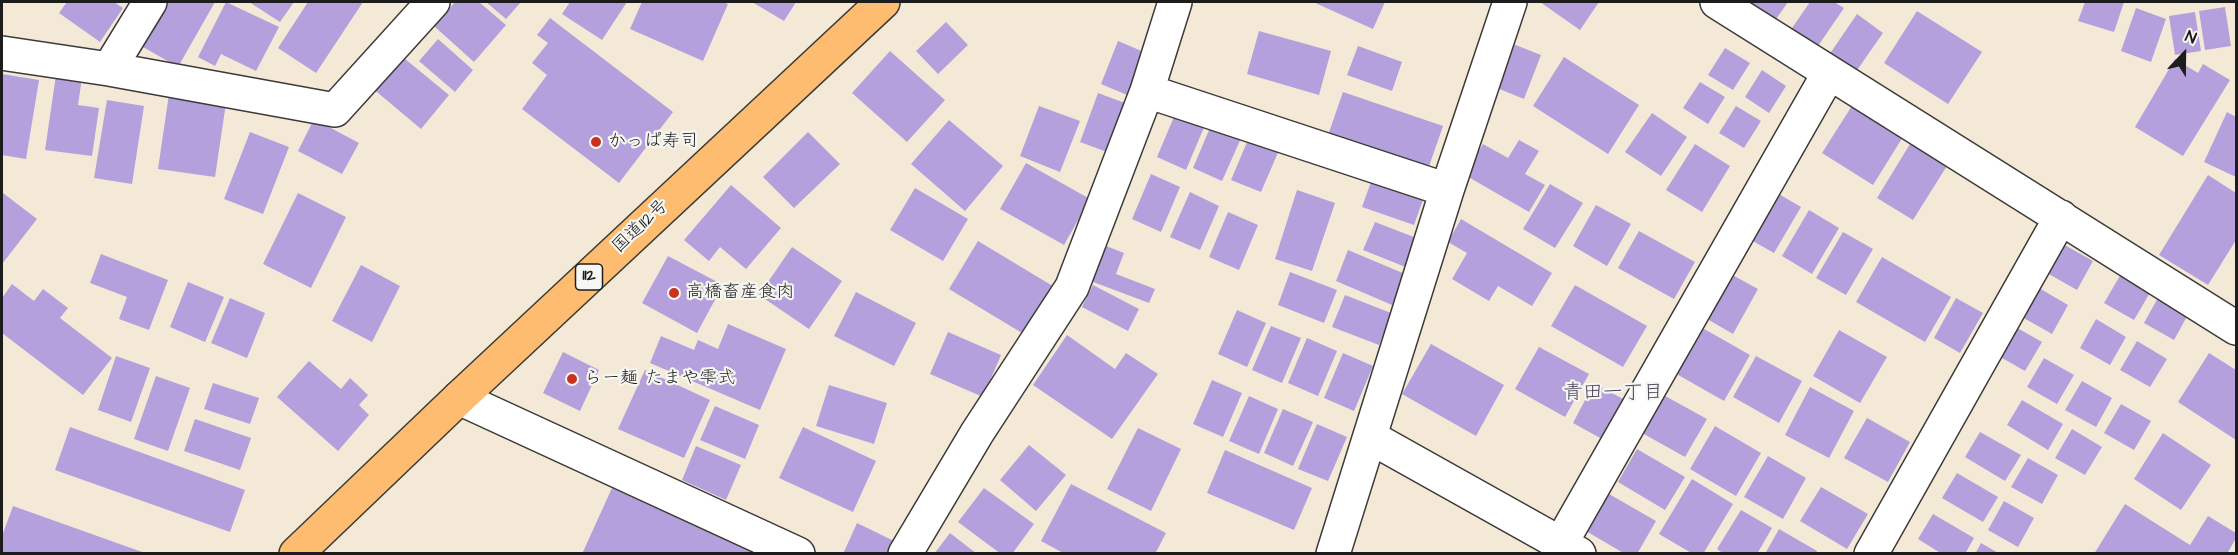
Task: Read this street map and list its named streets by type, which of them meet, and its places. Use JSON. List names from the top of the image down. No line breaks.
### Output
{"streets":{"highway":["国道112号","112"]},"districts":["青田一丁目"],"places":["かっぱ寿司","高橋畜産食肉","らー麺 たまや雫式"],"north":"top"}
